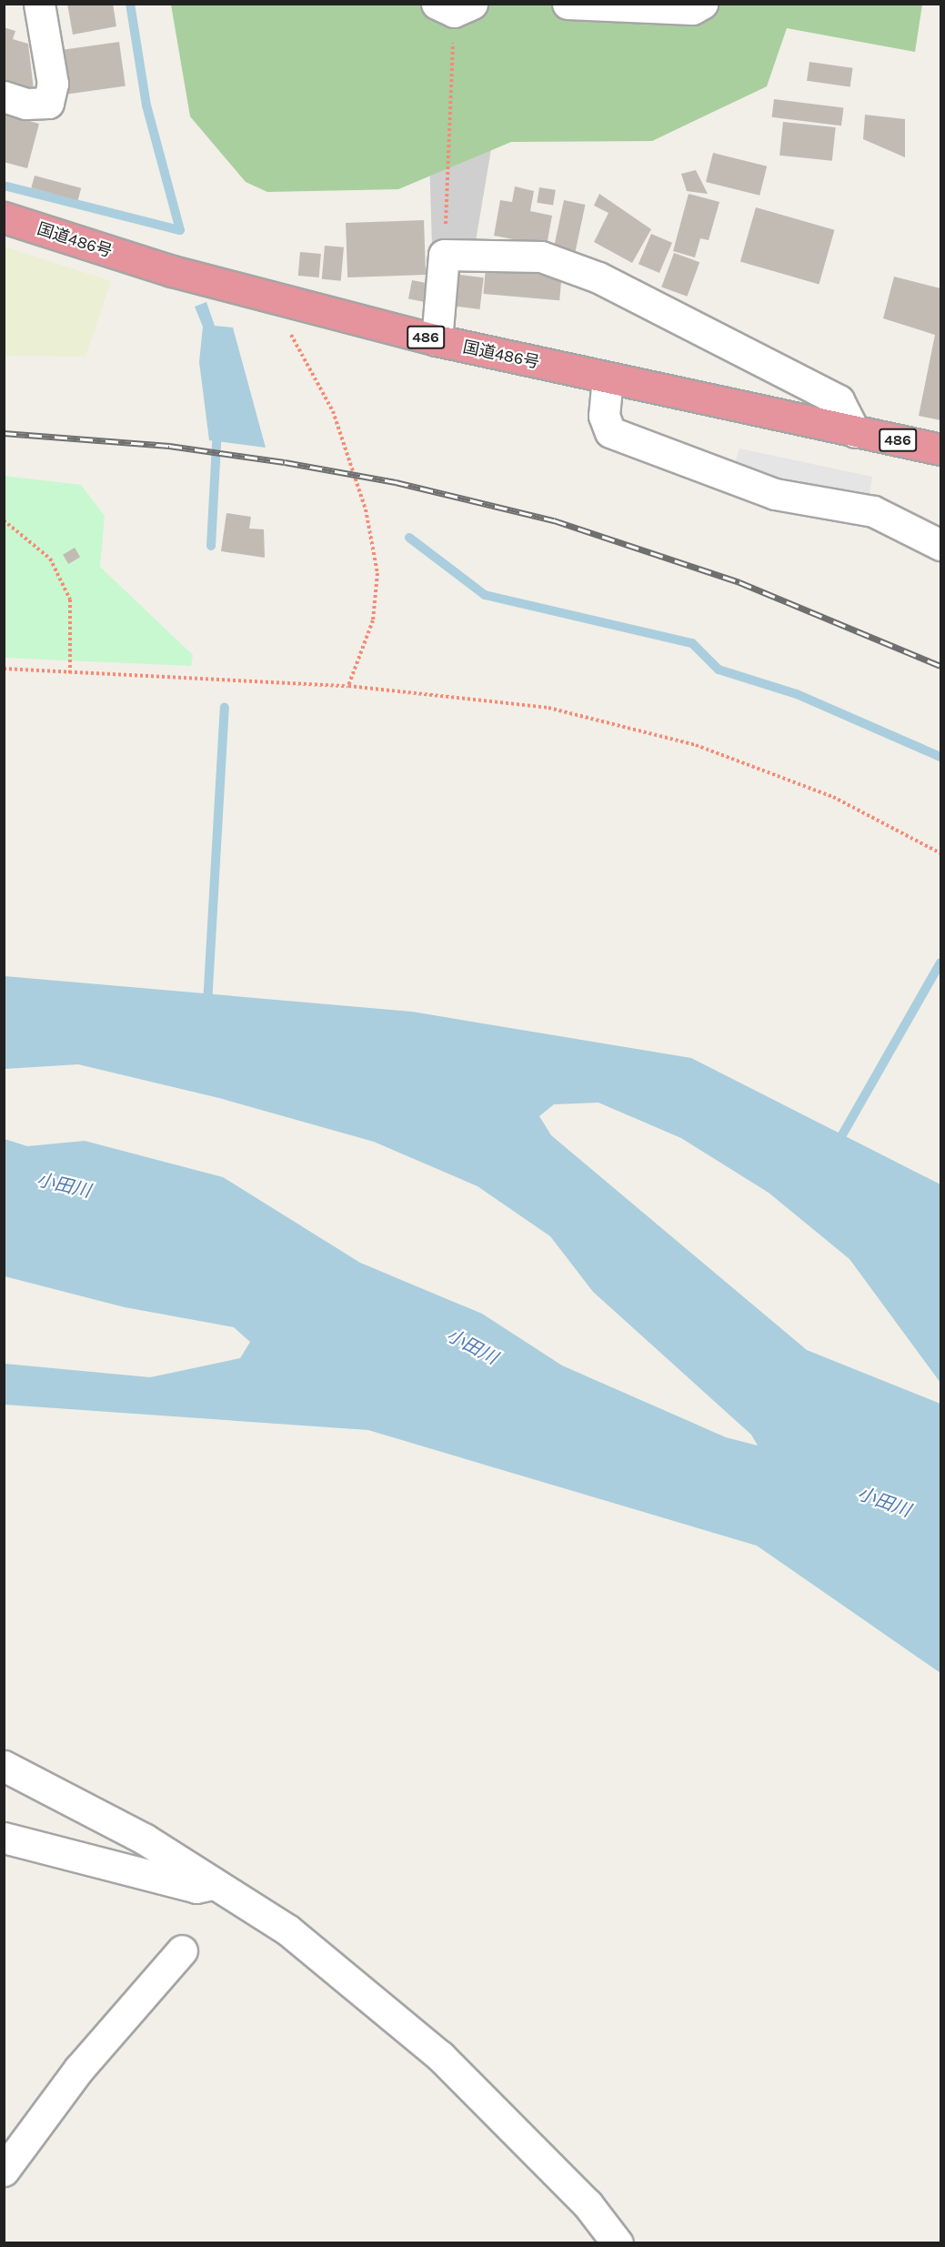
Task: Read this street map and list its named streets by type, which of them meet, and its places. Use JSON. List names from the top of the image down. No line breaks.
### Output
{"streets":{"highway":["国道486号","486"]},"water":["小田川"]}
